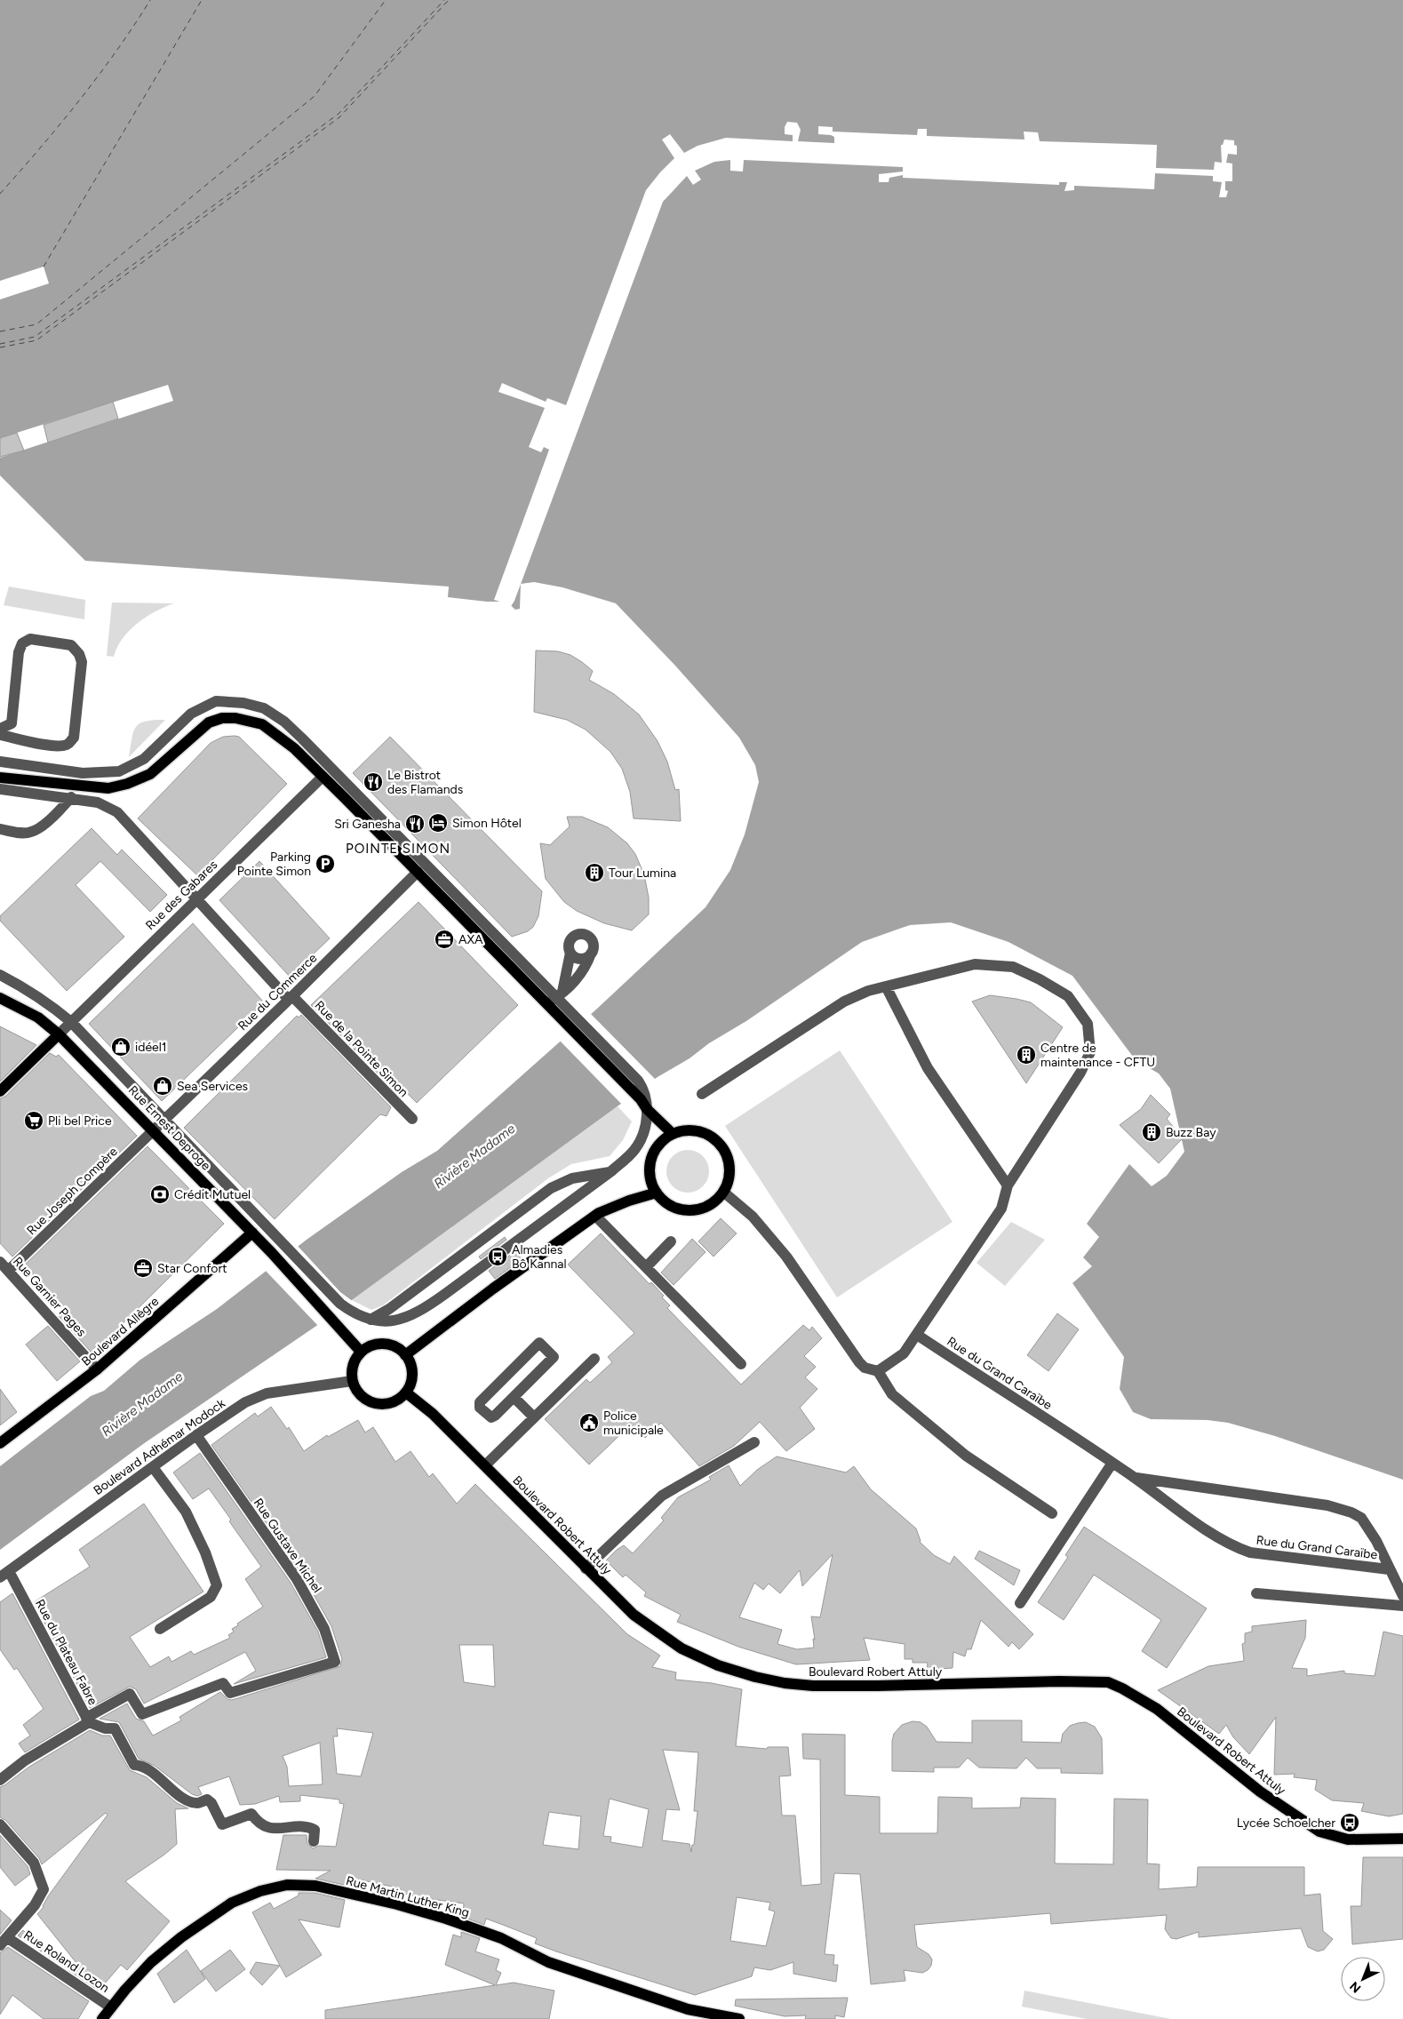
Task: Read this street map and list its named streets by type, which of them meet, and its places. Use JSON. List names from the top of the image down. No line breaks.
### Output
{"streets":{"main road":["Rue Ernest Deproge","Boulevard Allègre","Boulevard Robert Attuly","Rue Martin Luther King"],"street":["Rue des Gabares","Rue du Commerce","Rue de la Pointe Simon","Rue Joseph Compère","Rue Garnier Pages","Rue du Grand Caraïbe","Boulevard Adhémar Modock","Rue Gustave Michel","Rue du Plateau Fabre","Rue Roland Lozon"]},"crossings":[["Rue des Gabares","Rue de la Pointe Simon"],["Rue des Gabares","Rue Ernest Deproge"],["Rue du Commerce","Rue de la Pointe Simon"],["Rue du Commerce","Rue Ernest Deproge"],["Rue du Commerce","Rue Joseph Compère"],["Rue Ernest Deproge","Rue Joseph Compère"],["Rue Ernest Deproge","Boulevard Allègre"],["Rue Ernest Deproge","Boulevard Adhémar Modock"],["Rue Ernest Deproge","Boulevard Robert Attuly"],["Rue Joseph Compère","Rue Garnier Pages"],["Rue Garnier Pages","Boulevard Allègre"],["Boulevard Adhémar Modock","Boulevard Robert Attuly"],["Boulevard Adhémar Modock","Rue Gustave Michel"],["Boulevard Adhémar Modock","Rue du Plateau Fabre"],["Rue Gustave Michel","Rue du Plateau Fabre"],["Rue Martin Luther King","Rue Roland Lozon"]],"districts":["POINTE SIMON"],"water":["Rivière Madame"],"places":{"restaurant":["Le Bistrot des Flamands","Sri Ganesha"],"hotel":["Simon Hôtel"],"parking":["Parking Pointe Simon"],"building":["Tour Lumina","Centre de maintenance - CFTU","Buzz Bay"],"office":["AXA","Star Confort"],"shop":["idéel1","Sea Services"],"supermarket":["Pli bel Price"],"bank":["Crédit Mutuel"],"bus stop":["Almadies Bô Kannal","Lycée Schoelcher"],"public building":["Police municipale"]},"north":"bottom left"}
